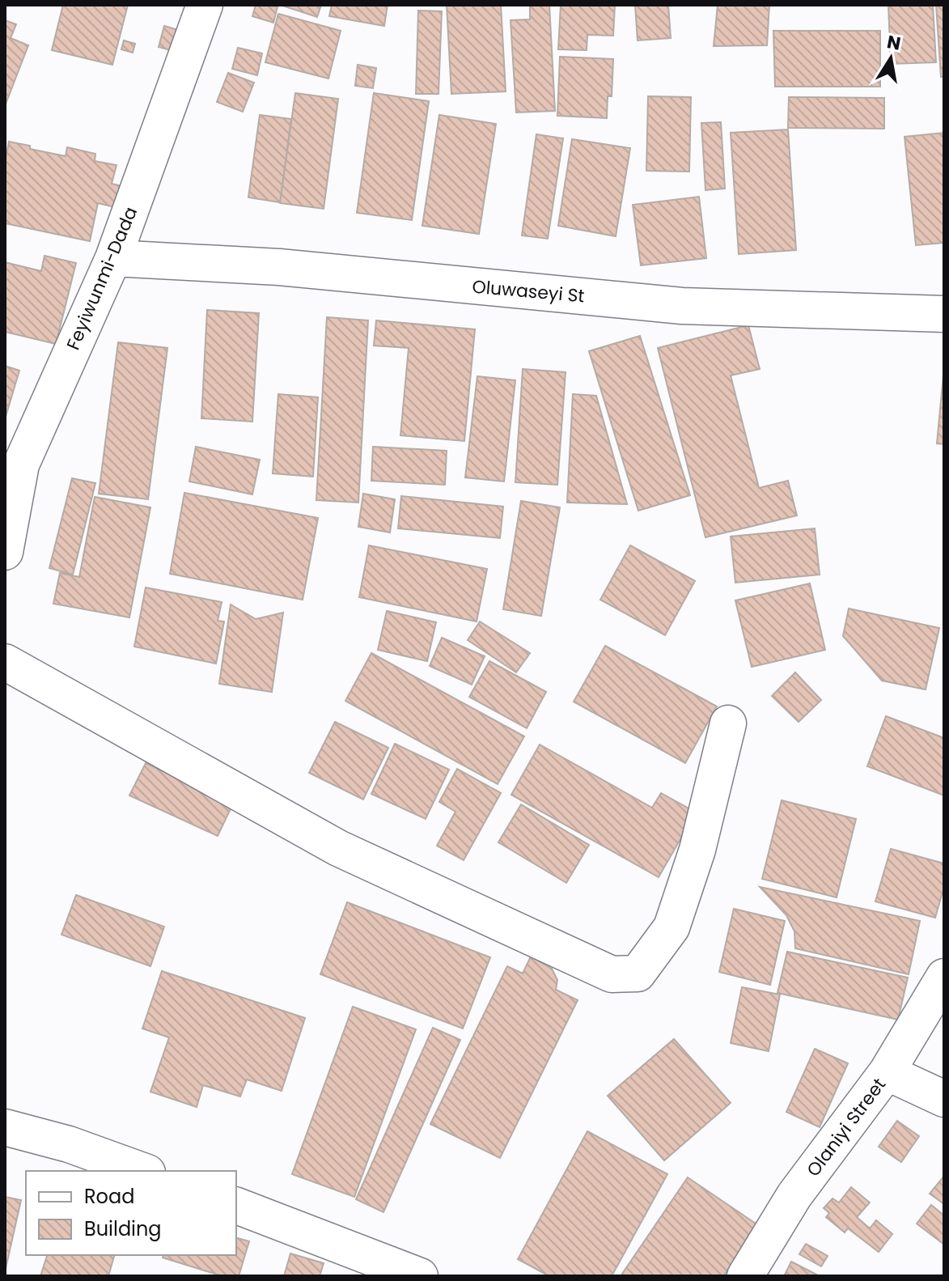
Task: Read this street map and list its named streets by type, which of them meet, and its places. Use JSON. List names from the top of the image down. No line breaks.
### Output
{"streets":{"street":["Feyiwunmi-Dada","Oluwaseyi St","Olaniyi Street"]},"crossings":[["Feyiwunmi-Dada","Oluwaseyi St"]],"legend":["Road","Building"],"north":"top"}
